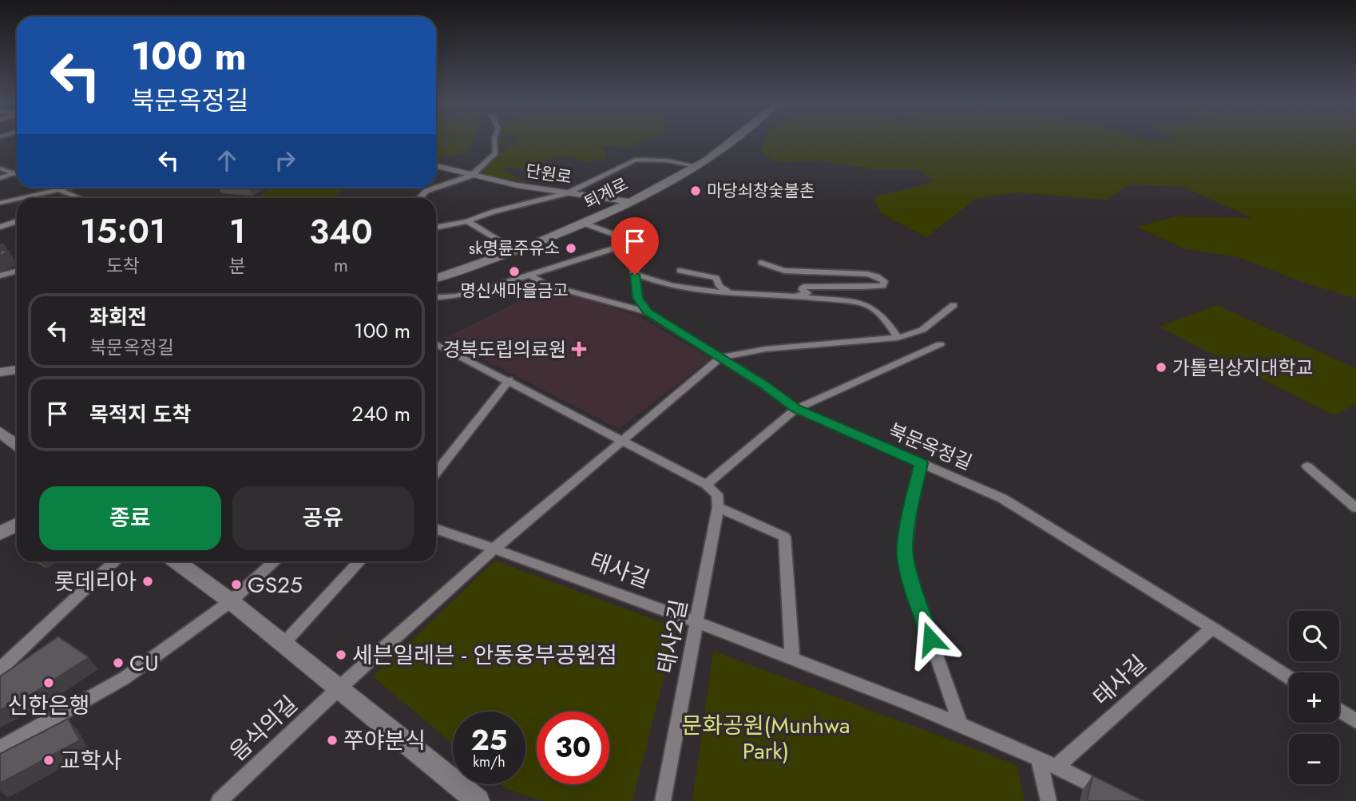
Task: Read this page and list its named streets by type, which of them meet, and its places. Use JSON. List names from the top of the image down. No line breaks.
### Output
{"streets":{"street":["단원로","퇴계로","북문옥정길","태사길","태사2길","음식의길"]},"crossings":[["단원로","퇴계로"],["북문옥정길","태사길"],["태사길","태사2길"]],"parks":["문화공원(Munhwa Park)"],"places":{"other":["마당쇠창숯불촌","sk명륜주유소","명신새마을금고","가톨릭상지대학교","롯데리아","GS25","세븐일레븐 - 안동웅부공원점","CU","신한은행","쭈야분식","교학사"],"health":["경북도립의료원"]},"page":{"turn":["100 m","북문옥정길"],"eta":["15:01","도착","1","분","340","m"],"list":[{"name":"좌회전","note":"북문옥정길","value":"100 m"},{"name":"목적지 도착","value":"240 m"}],"buttons":["종료","공유"],"map_buttons":["+","−"],"speed":"25 km/h","limit":"30"}}
